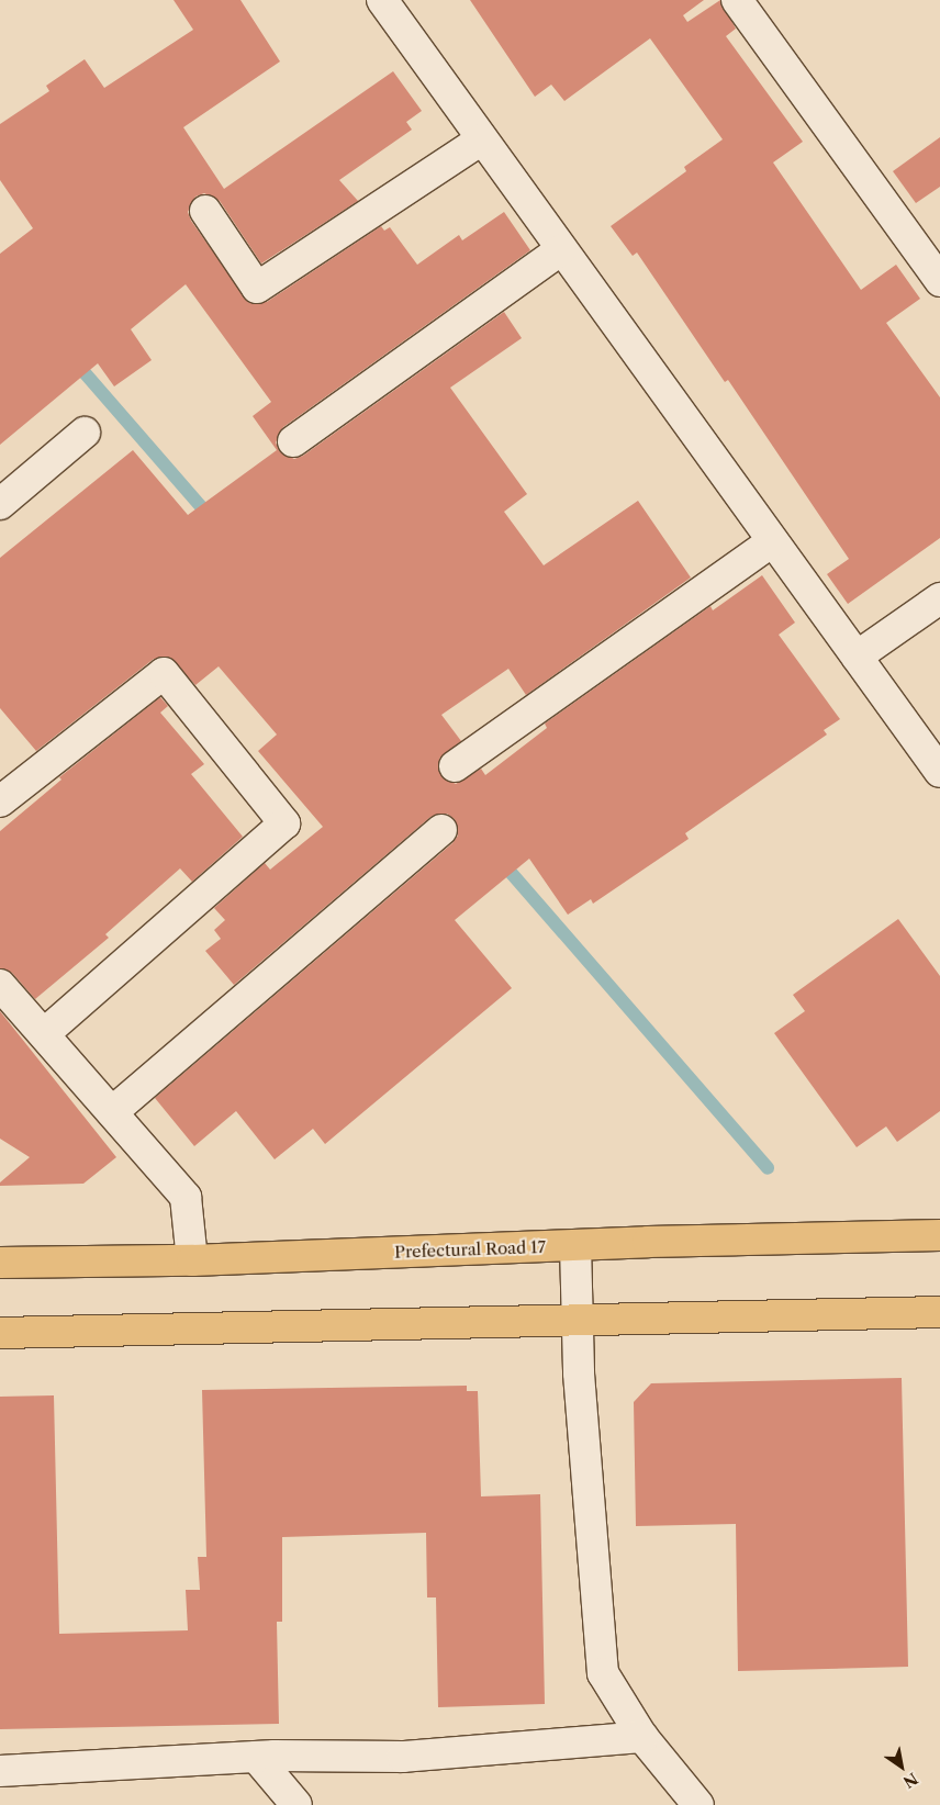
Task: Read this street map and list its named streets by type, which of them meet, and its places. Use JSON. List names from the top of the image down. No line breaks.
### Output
{"streets":{"main road":["Prefectural Road 17"]},"north":"bottom right"}
